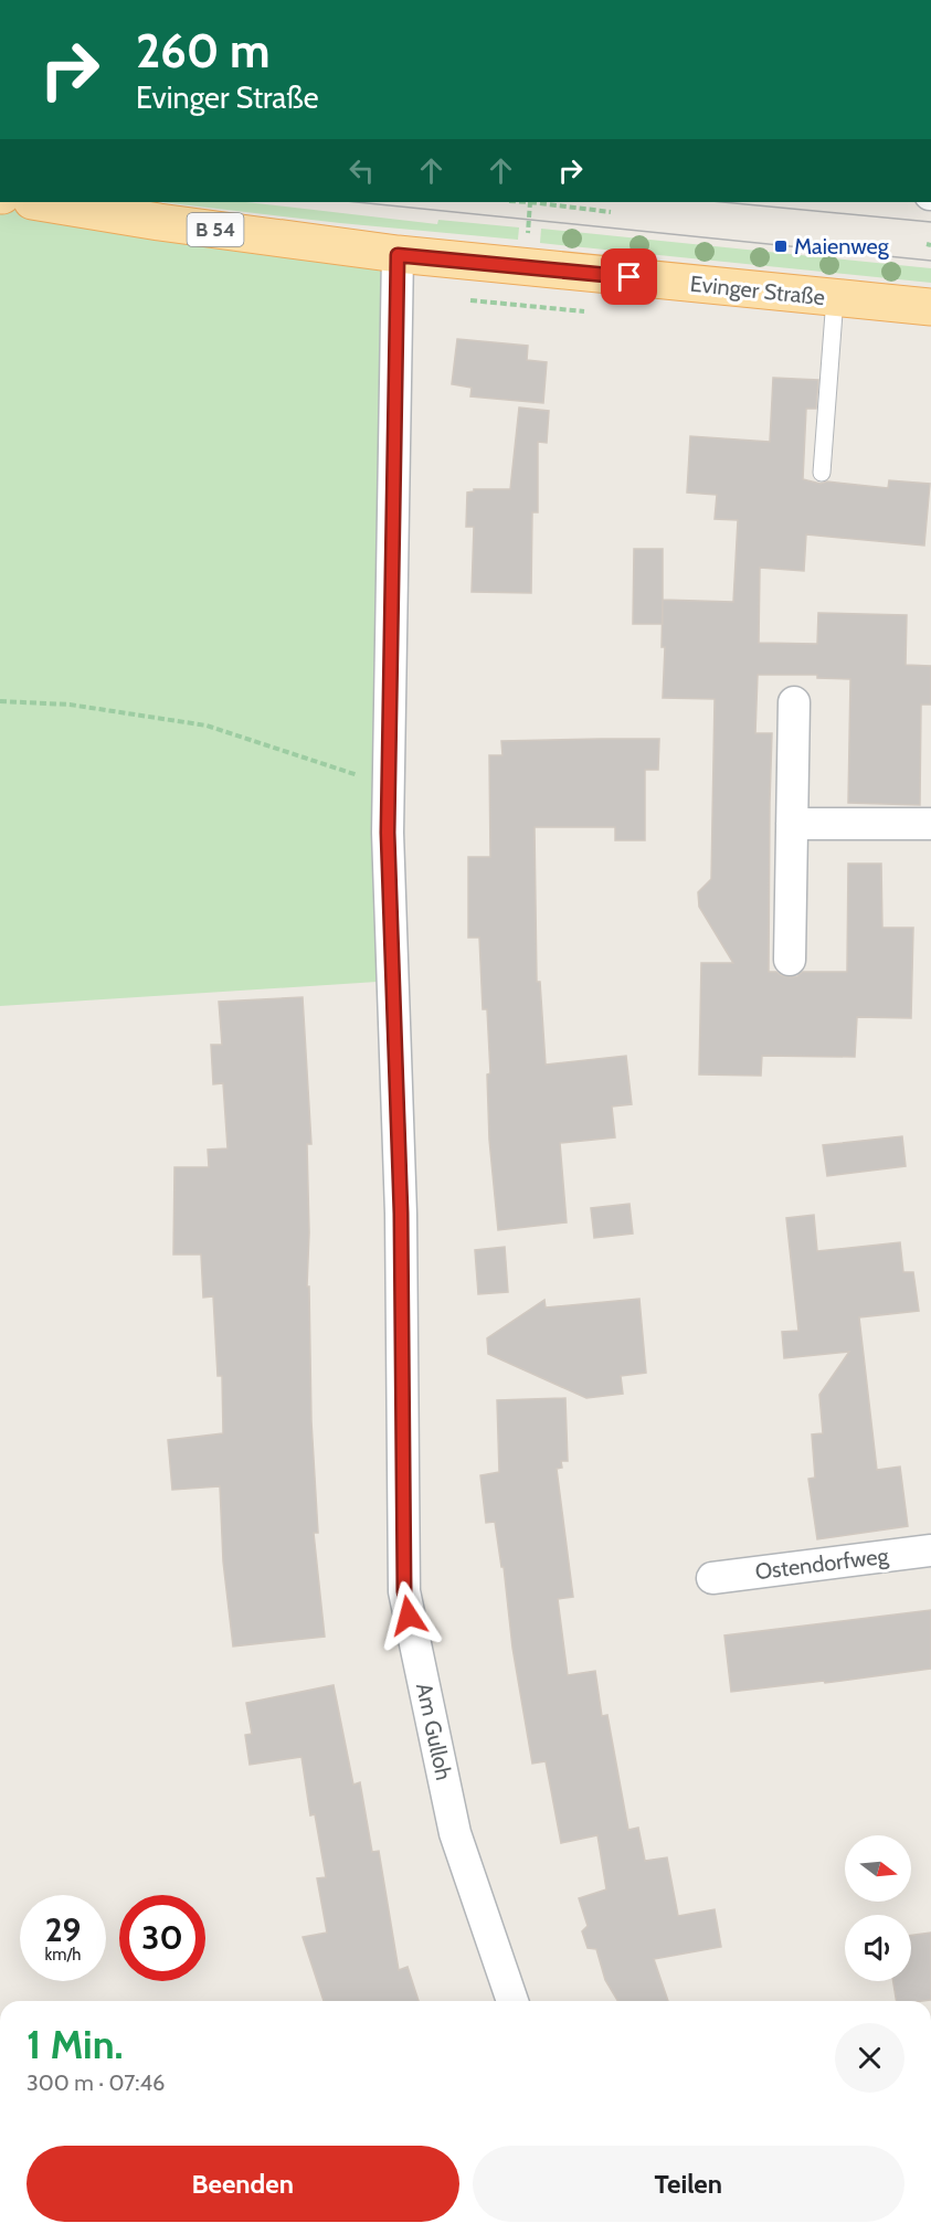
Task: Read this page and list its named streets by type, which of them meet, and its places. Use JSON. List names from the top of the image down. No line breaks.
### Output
{"streets":{"main road":["B 54","Evinger Straße"],"street":["Ostendorfweg","Am Gulloh"]},"crossings":[["Evinger Straße","Am Gulloh"]],"places":{"transit":["Maienweg"]},"north":"right","page":{"turn":["260 m","Evinger Straße"],"speed":"29 km/h","limit":"30","heading":["1 Min.","300 m · 07:46"],"buttons":["Beenden","Teilen"]}}
